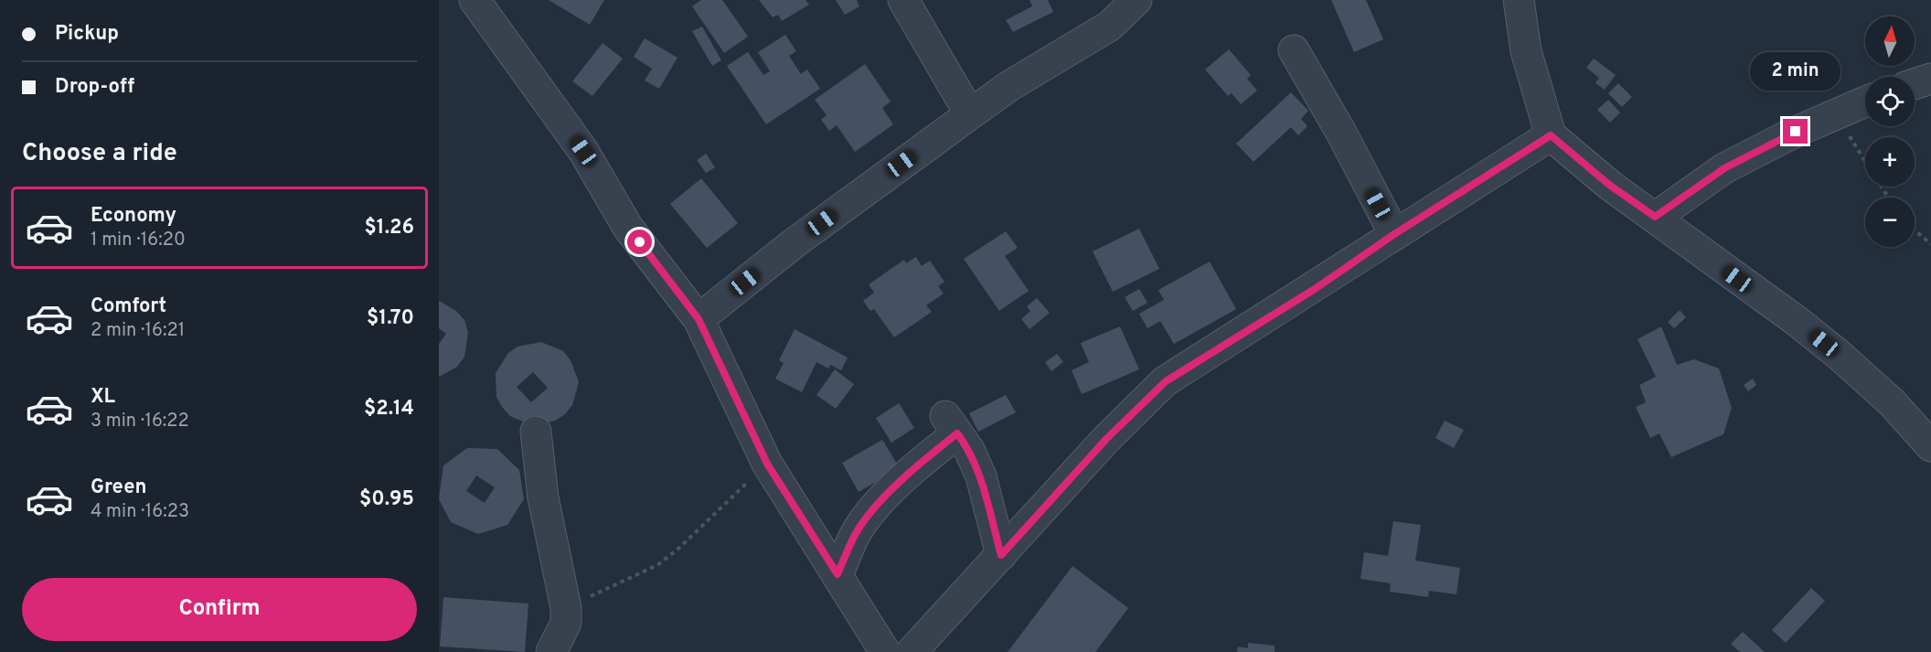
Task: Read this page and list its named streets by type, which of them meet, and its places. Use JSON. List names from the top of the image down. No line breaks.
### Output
{"north":"top","page":{"banner":["Pickup","Drop-off"],"map_buttons":["+","−"],"bubble":"2 min","heading":"Choose a ride","list":[{"name":"Economy","note":"1 min · 16:20","value":"$1.26"},{"name":"Comfort","note":"2 min · 16:21","value":"$1.70"},{"name":"XL","note":"3 min · 16:22","value":"$2.14"},{"name":"Green","note":"4 min · 16:23","value":"$0.95"}],"buttons":"Confirm"}}
